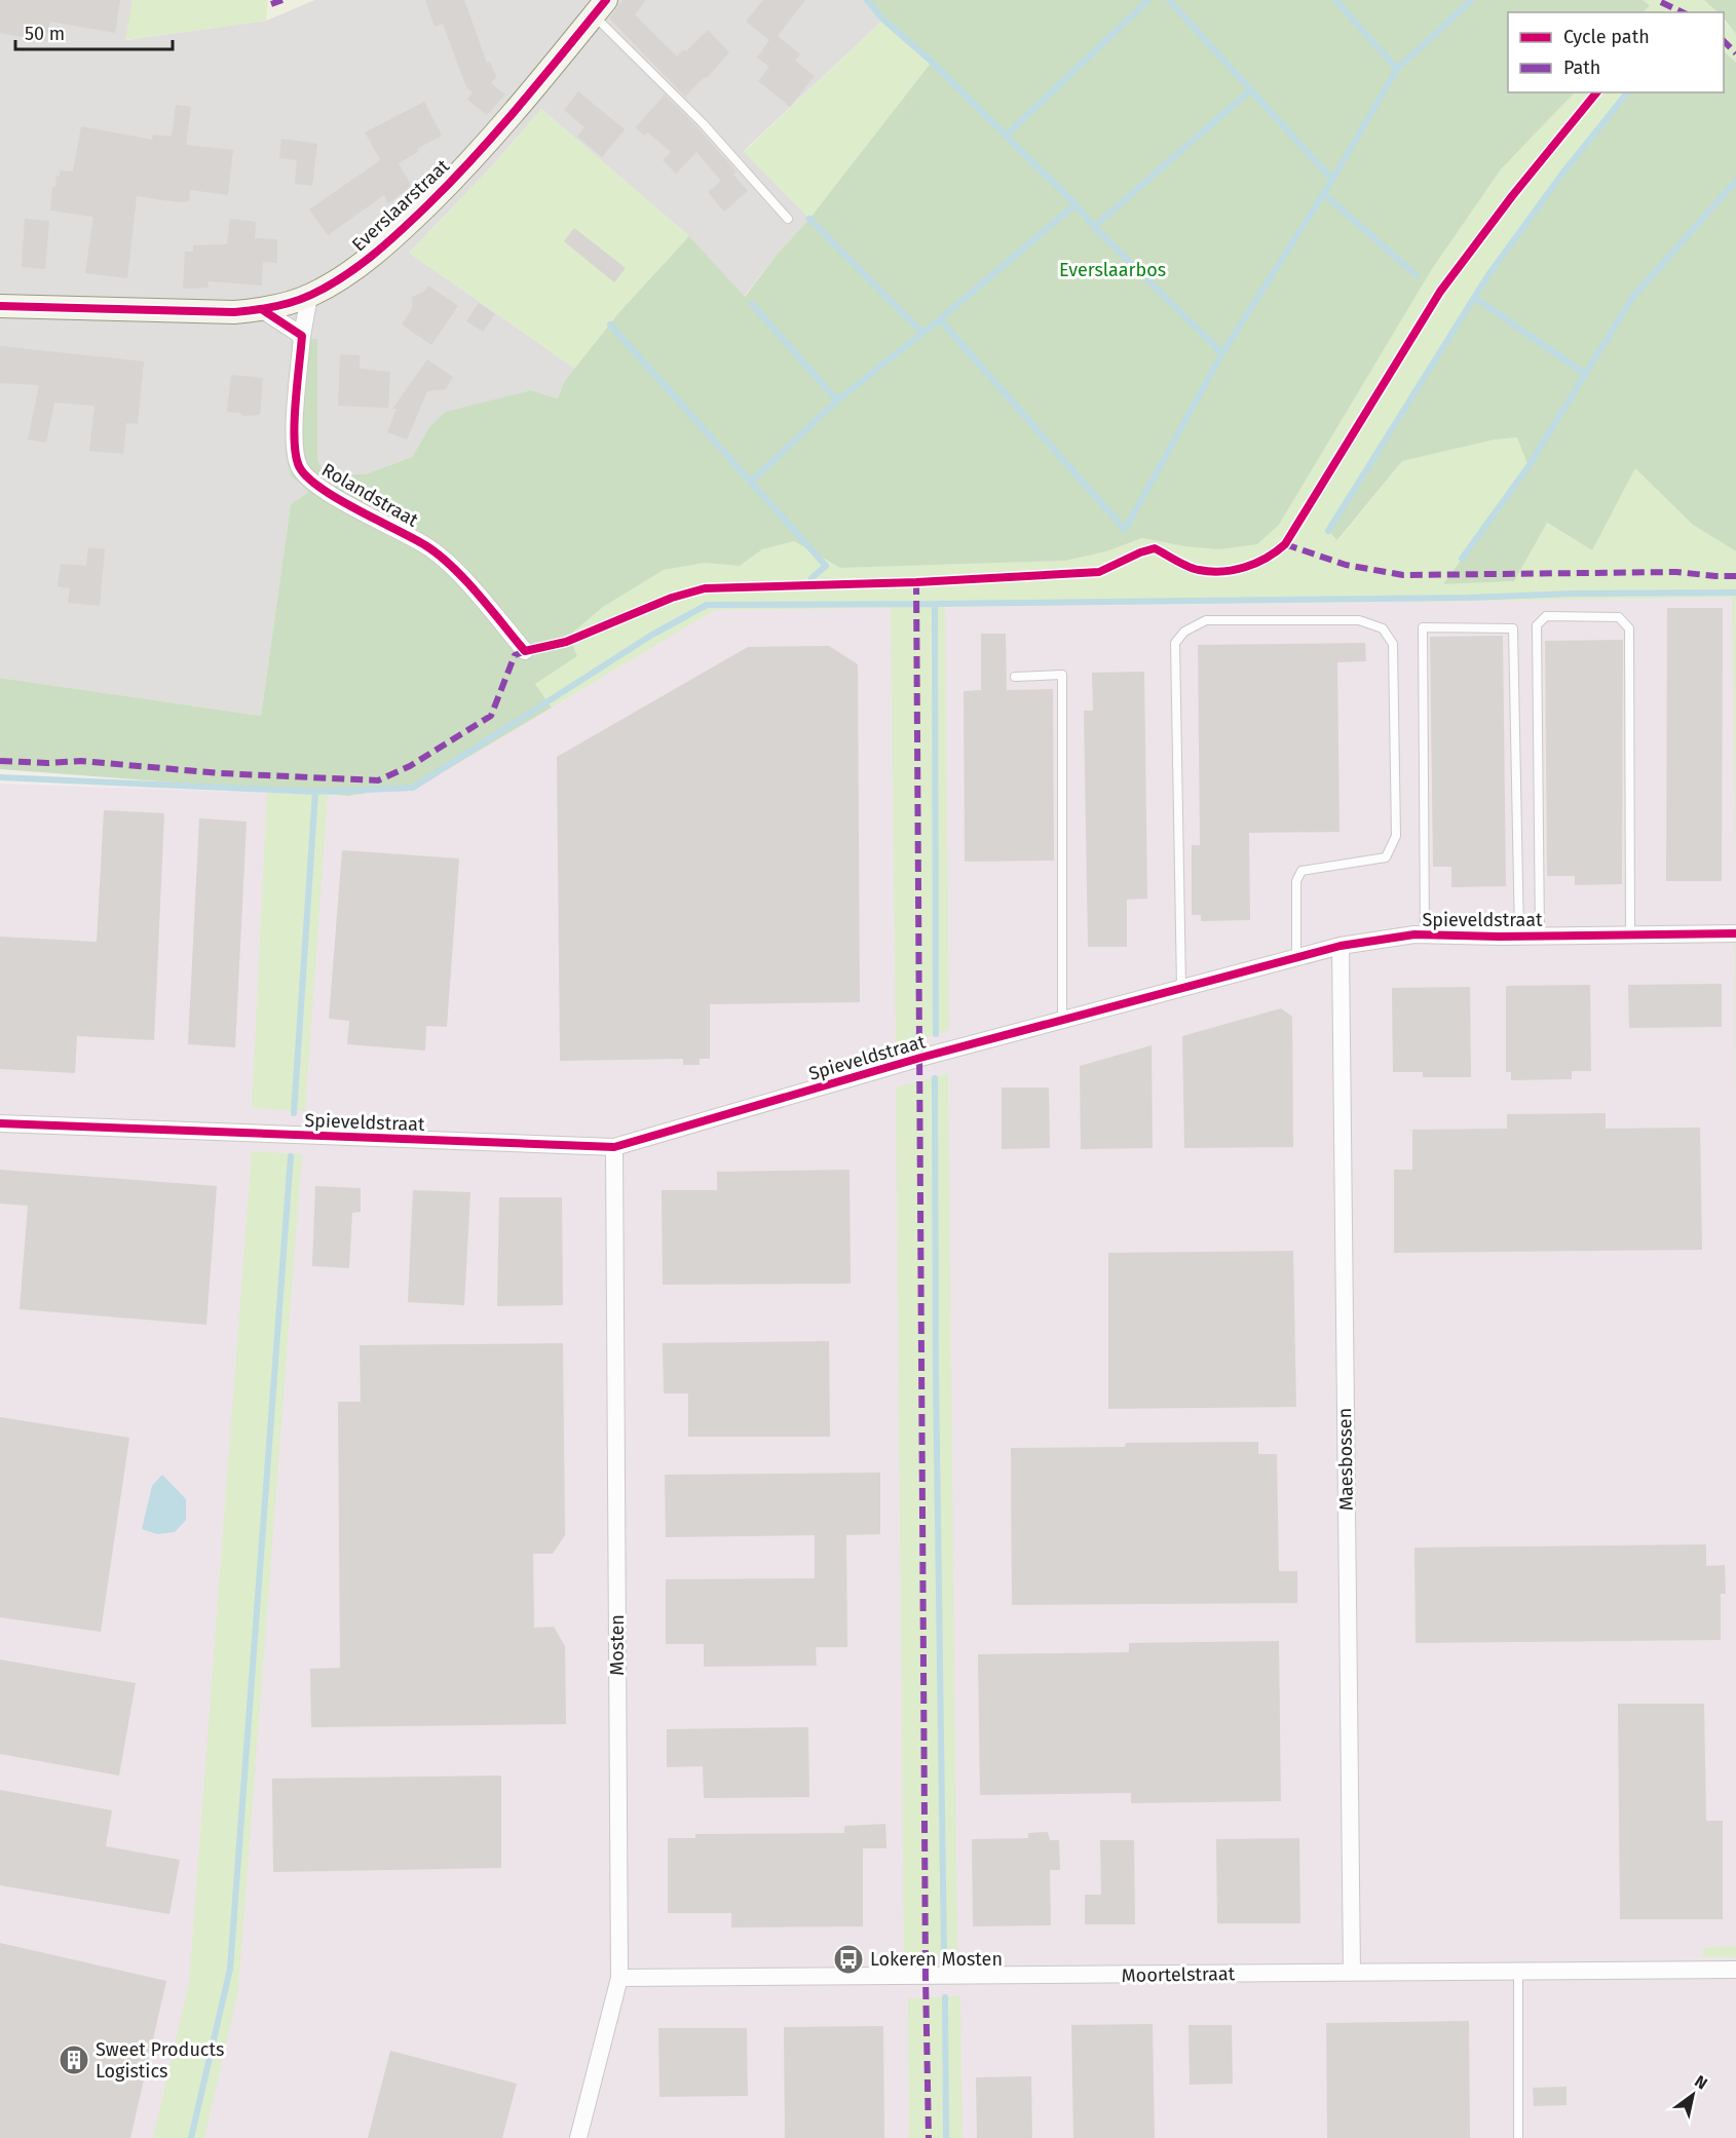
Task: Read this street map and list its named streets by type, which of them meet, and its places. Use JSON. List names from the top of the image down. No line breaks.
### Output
{"streets":{"street":["Everslaarstraat","Rolandstraat","Spieveldstraat","Maesbossen","Mosten","Moortelstraat"]},"crossings":[["Everslaarstraat","Rolandstraat"],["Spieveldstraat","Maesbossen"],["Spieveldstraat","Mosten"],["Maesbossen","Moortelstraat"],["Mosten","Moortelstraat"]],"parks":["Everslaarbos"],"places":{"bus stop":["Lokeren Mosten"],"building":["Sweet Products Logistics"]},"legend":["Cycle path","Path"],"scale_bar":"50 m","north":"top right"}
